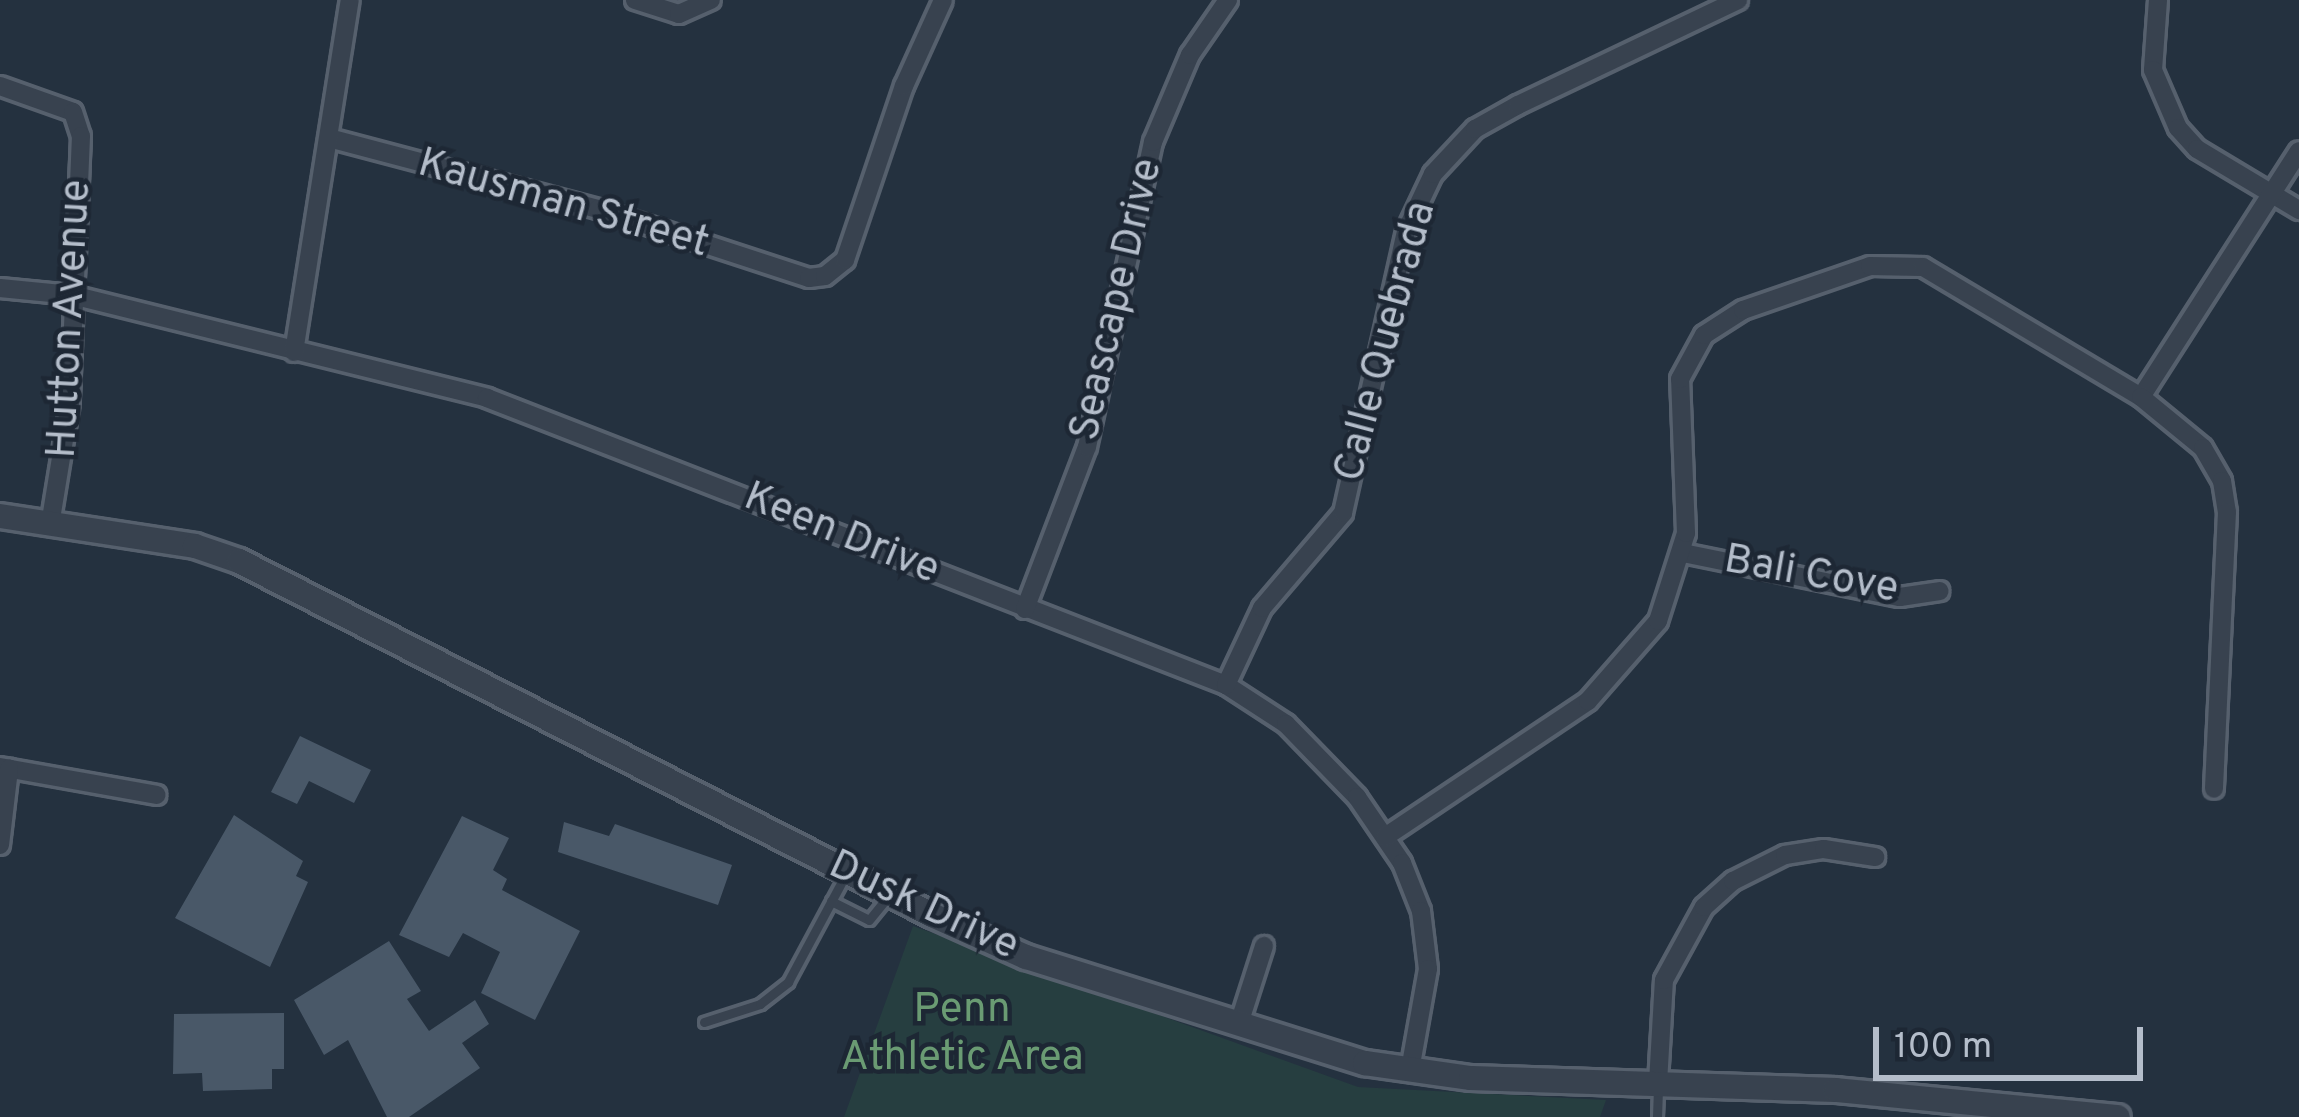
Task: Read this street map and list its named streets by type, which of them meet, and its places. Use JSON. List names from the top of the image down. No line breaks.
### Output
{"streets":{"street":["Kausman Street","Seascape Drive","Hutton Avenue","Calle Quebrada","Keen Drive","Bali Cove","Dusk Drive"]},"crossings":[["Seascape Drive","Keen Drive"],["Hutton Avenue","Keen Drive"],["Hutton Avenue","Dusk Drive"],["Calle Quebrada","Keen Drive"],["Keen Drive","Dusk Drive"]],"parks":["Penn Athletic Area"],"scale_bar":"100 m"}
